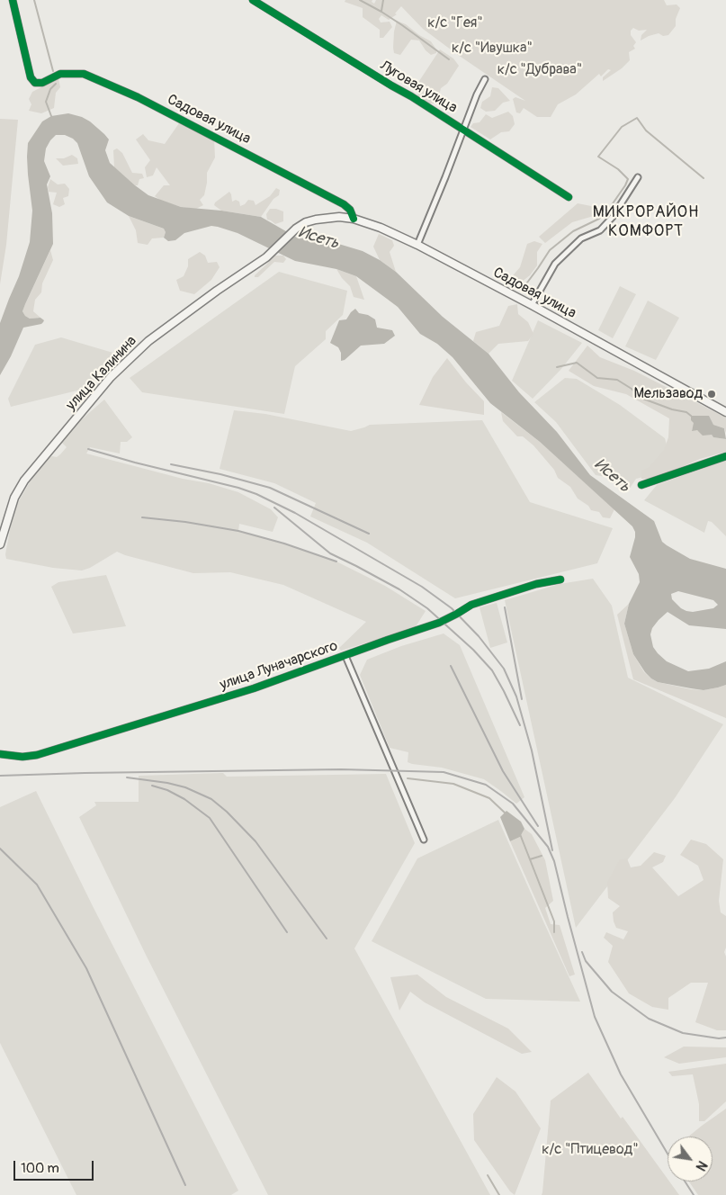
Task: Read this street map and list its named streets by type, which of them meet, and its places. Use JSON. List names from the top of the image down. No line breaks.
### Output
{"streets":{"main road":["Садовая улица","улица Калинина"],"street":["Луговая улица","улица Луначарского"]},"crossings":[["Садовая улица","улица Калинина"]],"districts":["МИКРОРАЙОН КОМФОРТ"],"water":["Исеть"],"parks":["к/с \"Гея\"","к/с \"Ивушка\"","к/с \"Дубрава\"","к/с \"Птицевод\""],"places":["Мельзавод"],"scale_bar":"100 m","north":"bottom right"}
